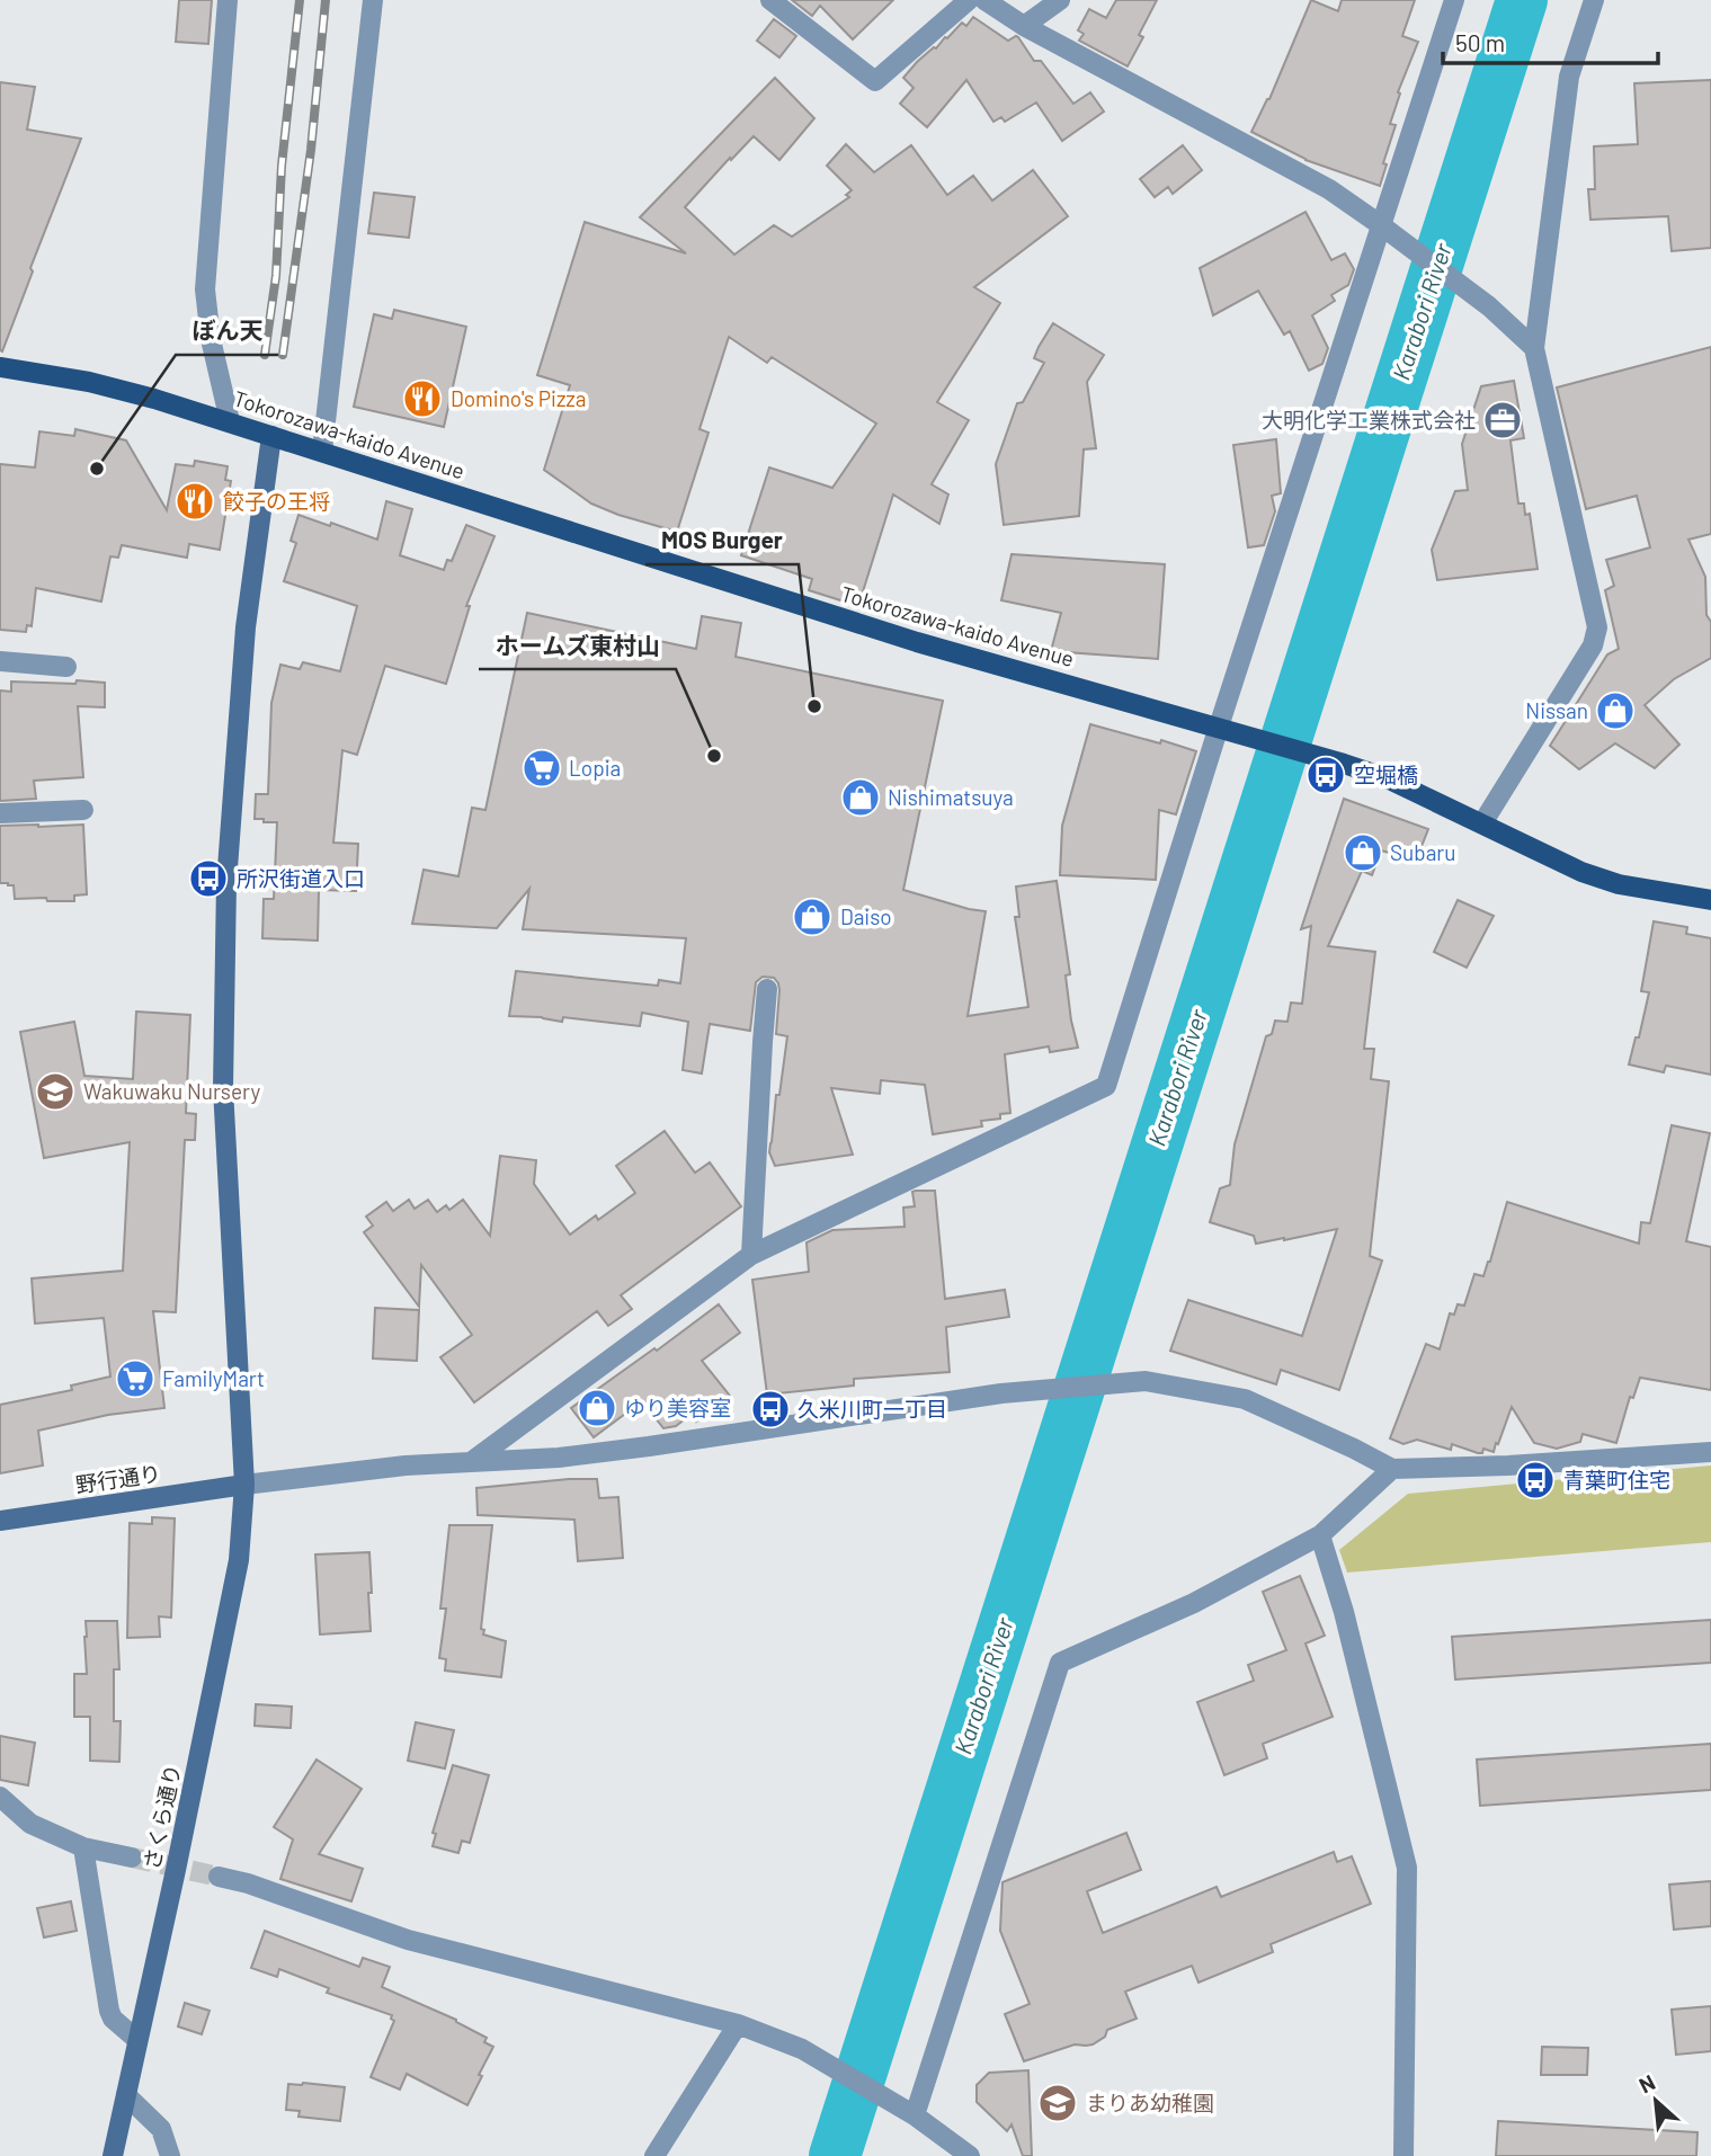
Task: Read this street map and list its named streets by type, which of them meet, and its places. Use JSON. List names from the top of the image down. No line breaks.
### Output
{"streets":{"main road":["Tokorozawa-kaido Avenue"],"street":["野行通り","さくら通り"]},"crossings":[["Tokorozawa-kaido Avenue","さくら通り"],["野行通り","さくら通り"]],"water":["Karabori River"],"places":{"restaurant":["Domino's Pizza","餃子の王将"],"office":["大明化学工業株式会社"],"other":["ぼん天","MOS Burger","ホームズ東村山"],"shop":["Nissan","Nishimatsuya","Subaru","Daiso","ゆり美容室"],"supermarket":["Lopia","FamilyMart"],"bus stop":["空堀橋","所沢街道入口","久米川町一丁目","青葉町住宅"],"school or university":["Wakuwaku Nursery","まりあ幼稚園"]},"scale_bar":"50 m","north":"top left"}
